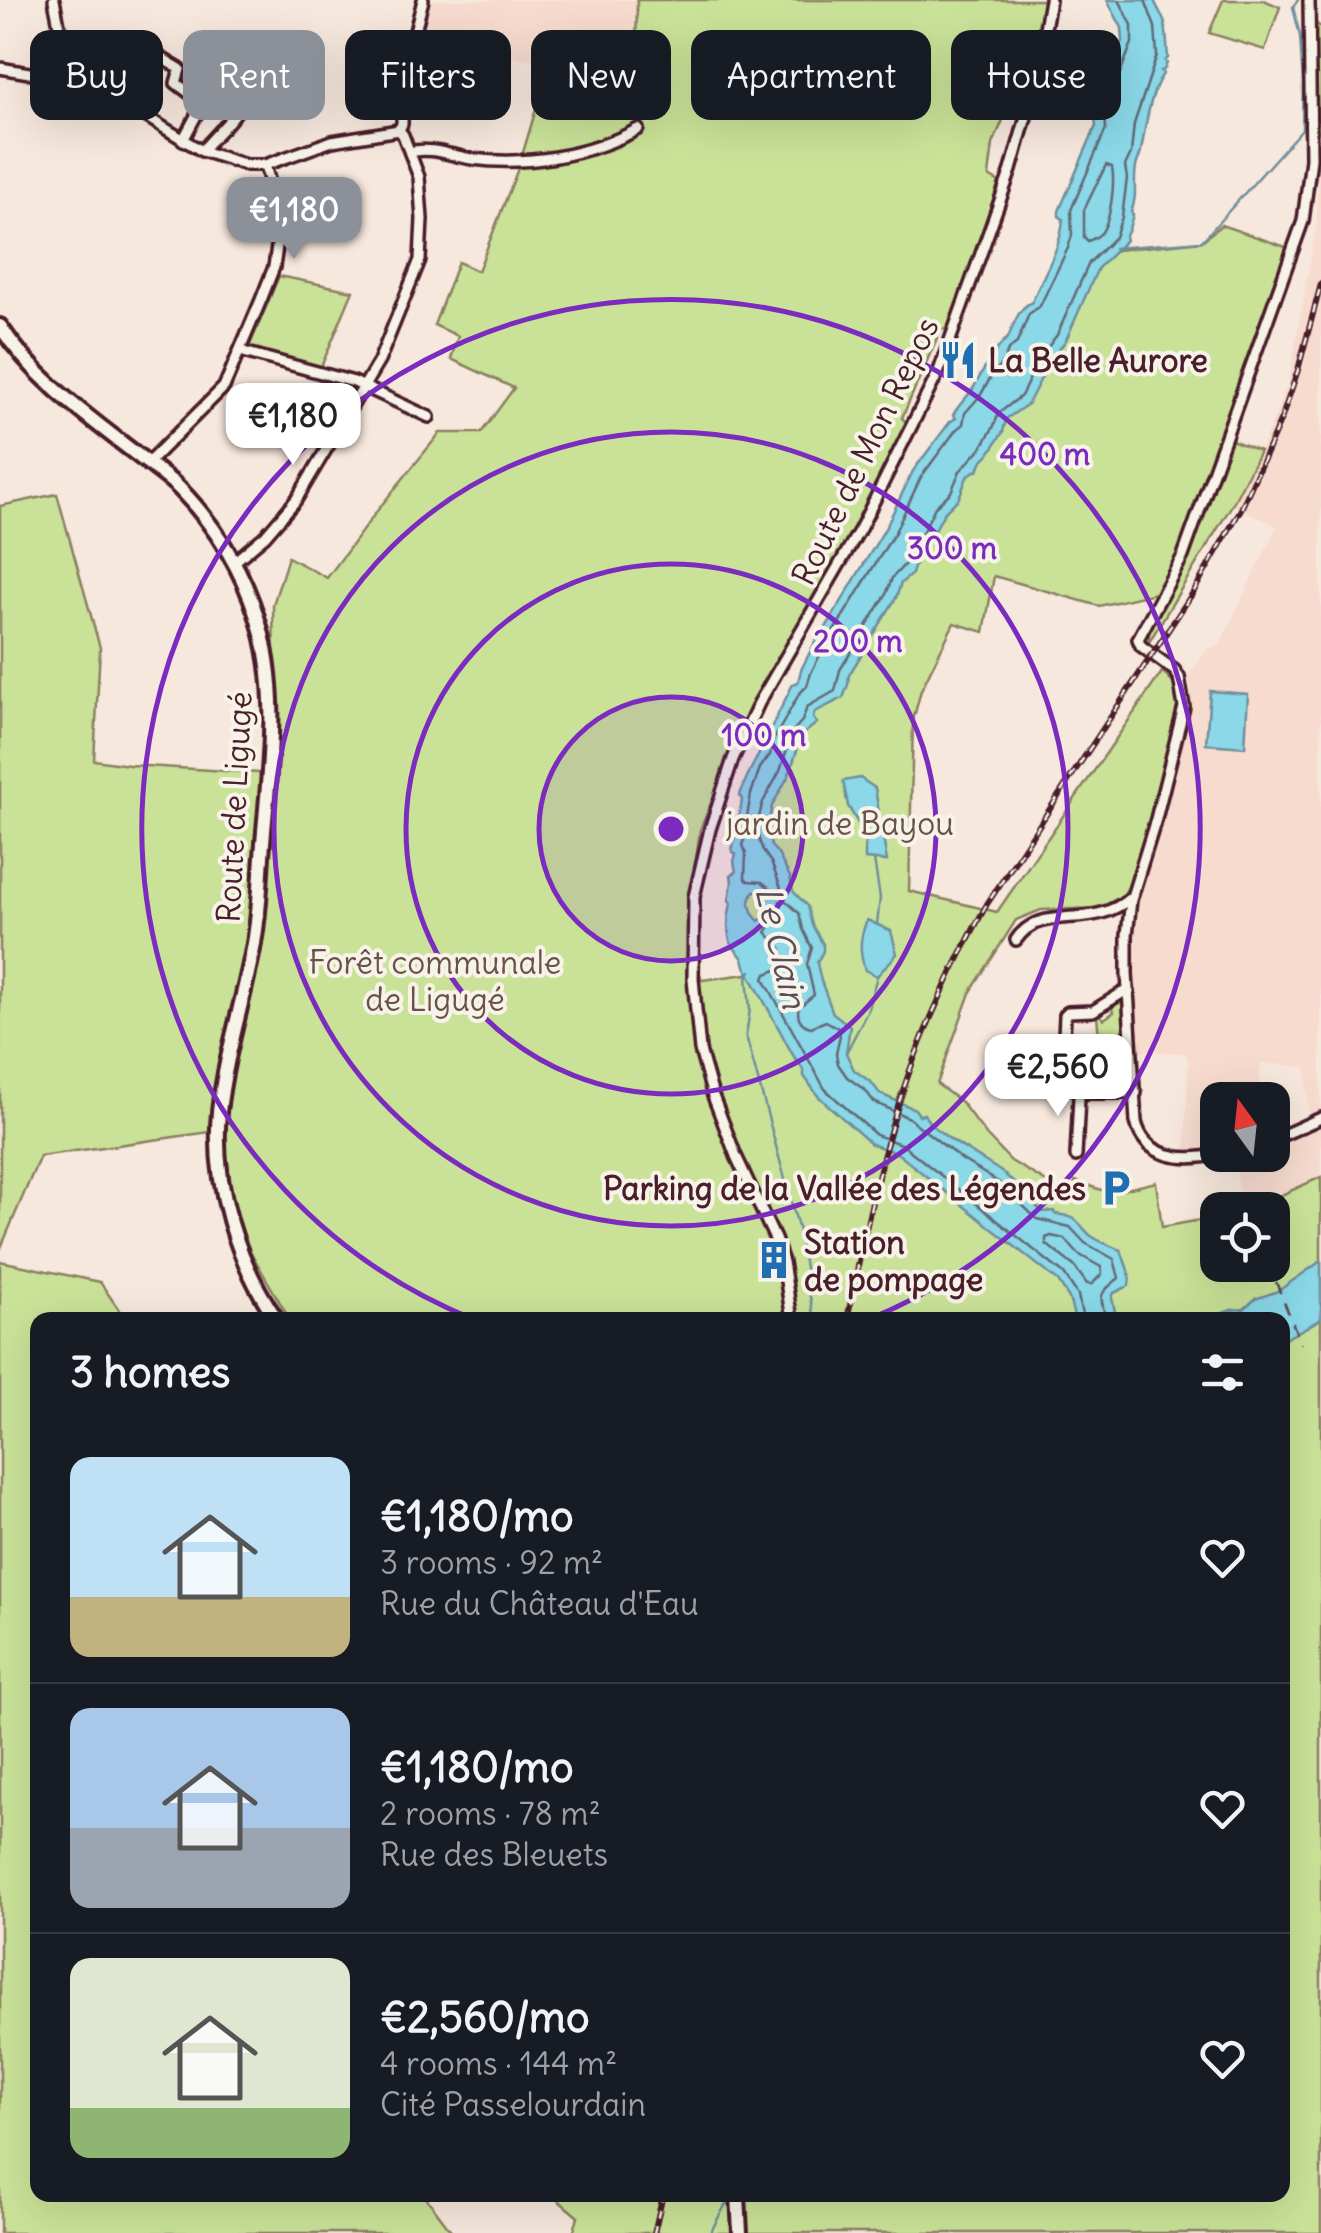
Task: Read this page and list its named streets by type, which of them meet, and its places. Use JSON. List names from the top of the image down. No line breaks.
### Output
{"streets":{"street":["Route de Mon Repos","Route de Ligugé"]},"water":["Le Clain"],"parks":["jardin de Bayou","Forêt communale de Ligugé"],"places":{"restaurant":["La Belle Aurore"],"parking":["Parking de la Vallée des Légendes"],"building":["Station de pompage"]},"north":"top","page":{"chip":["Buy","Rent","Filters","New","Apartment","House"],"price":["€1,180","€1,180","€2,560"],"heading":"3 homes","list":[{"name":"€1,180/mo","note":"3 rooms · 92 m² · Rue du Château d'Eau"},{"name":"€1,180/mo","note":"2 rooms · 78 m² · Rue des Bleuets"},{"name":"€2,560/mo","note":"4 rooms · 144 m² · Cité Passelourdain"}]},"rings":["400 m","300 m","200 m","100 m"]}
